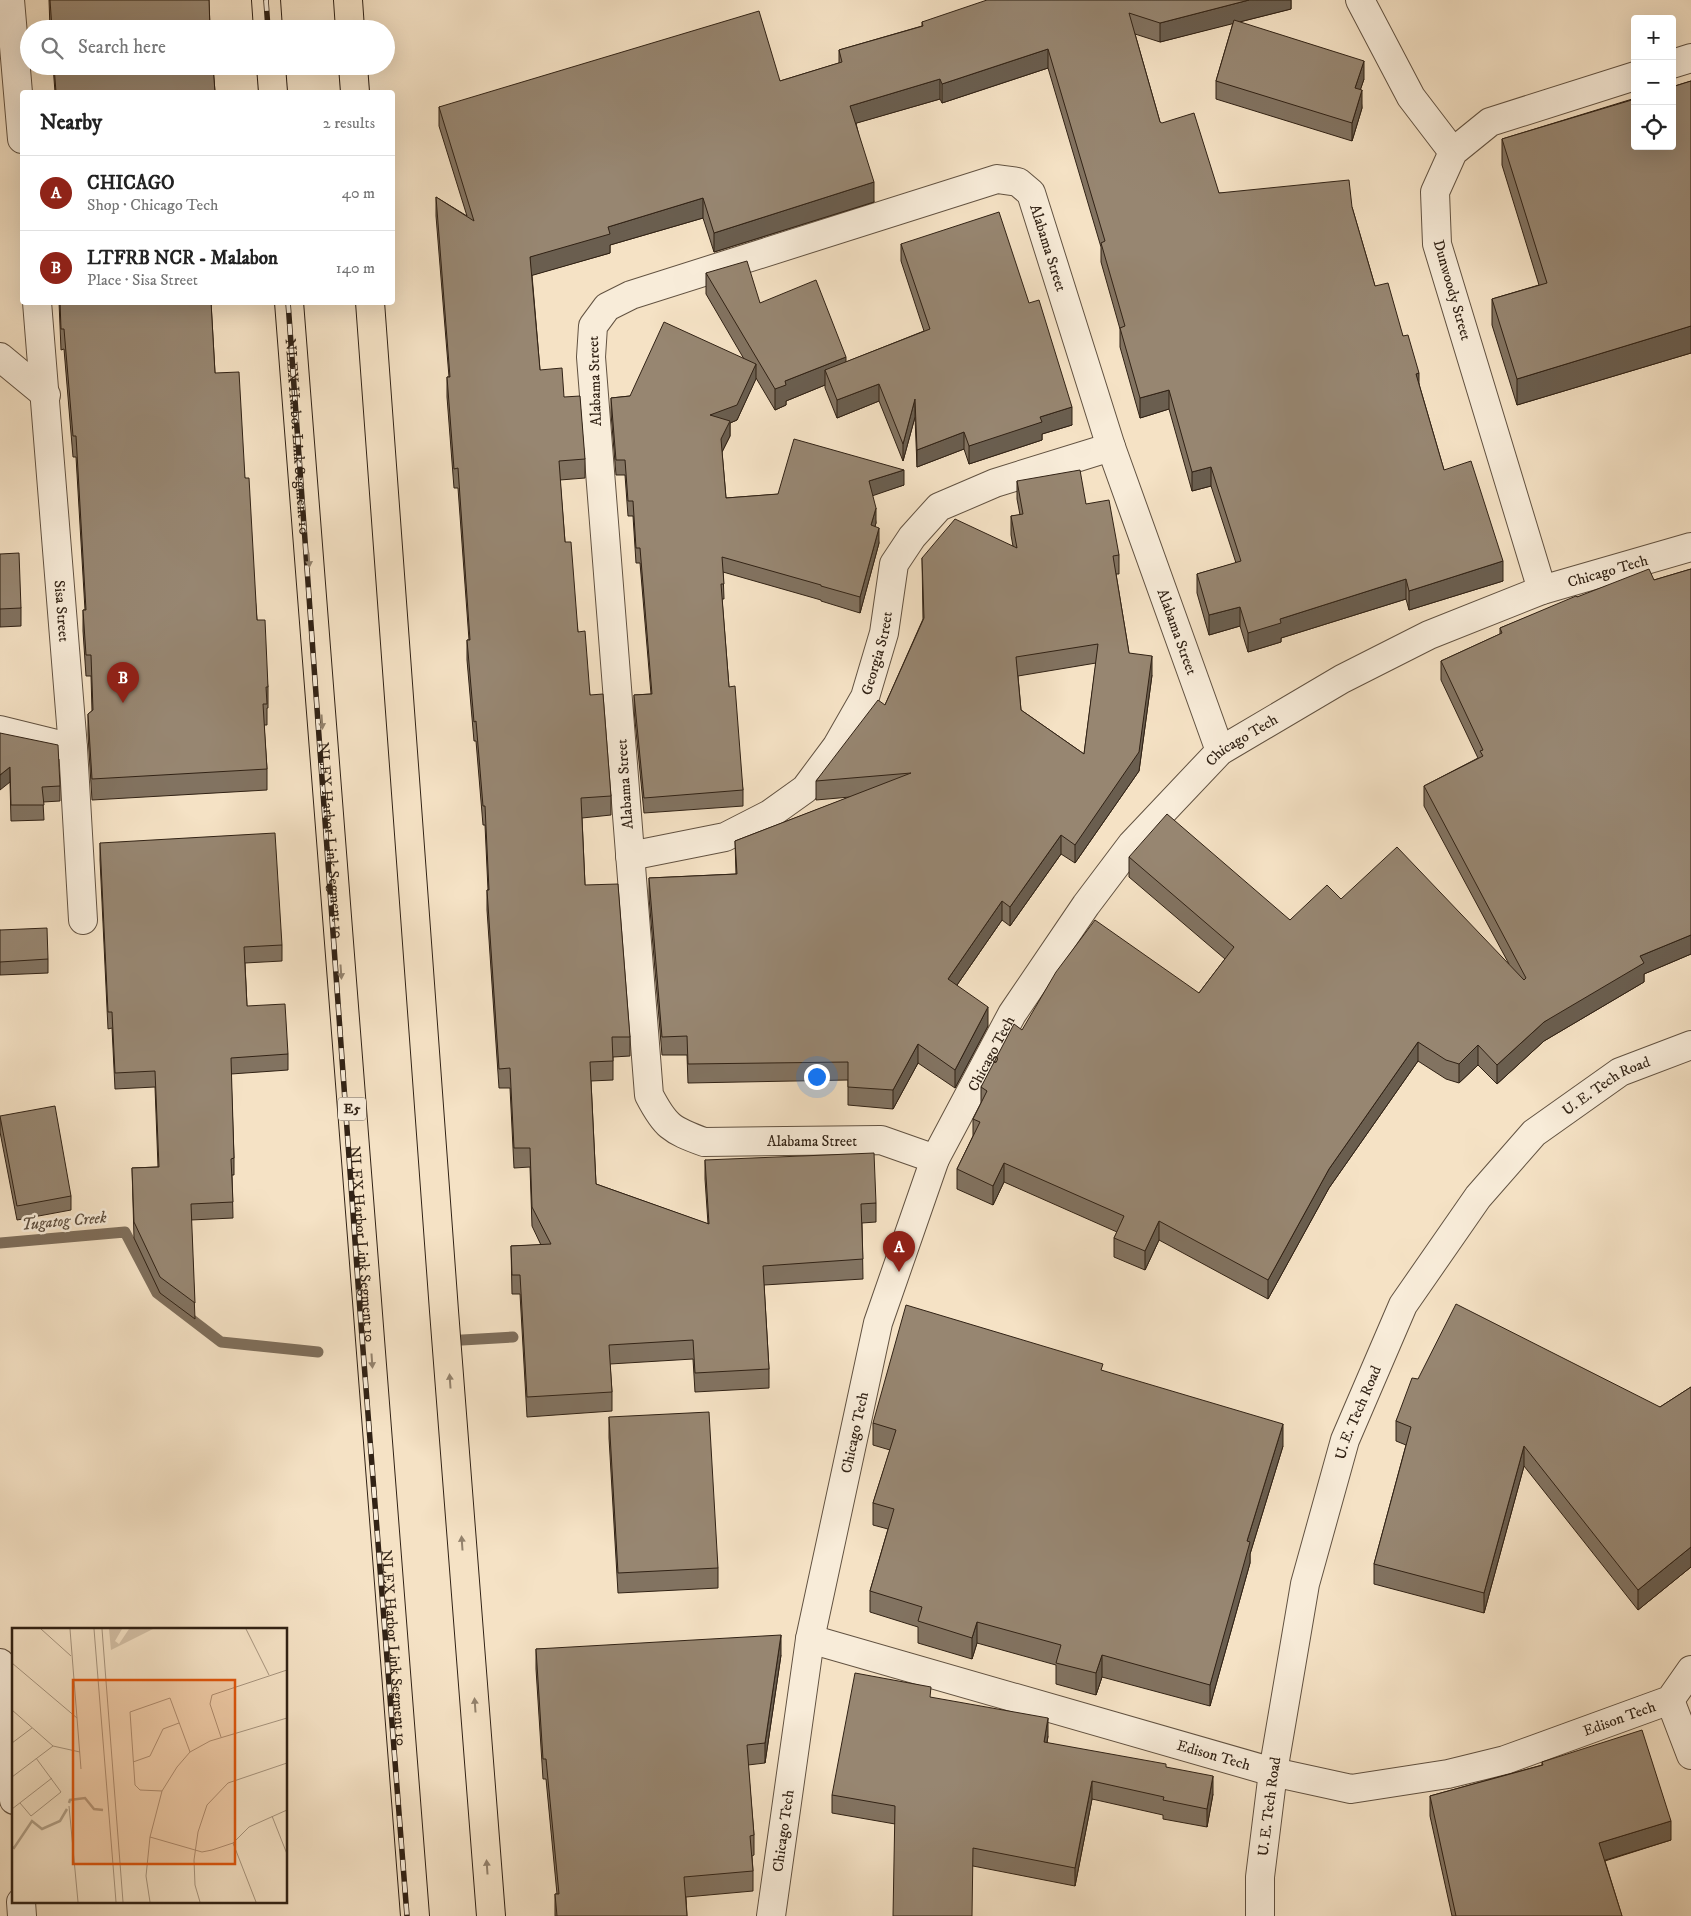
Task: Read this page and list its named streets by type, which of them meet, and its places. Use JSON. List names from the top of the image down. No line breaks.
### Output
{"streets":{"highway":["NLEX Harbor Link Segment 10","E5"],"street":["Alabama Street","Dunwoody Street","Chicago Tech","Sisa Street","Georgia Street","U. E. Tech Road","Edison Tech"]},"crossings":[["Alabama Street","Chicago Tech"],["Alabama Street","Georgia Street"],["Dunwoody Street","Chicago Tech"],["Chicago Tech","Edison Tech"],["U. E. Tech Road","Edison Tech"]],"water":["Tugatog Creek"],"page":{"map_buttons":["+","−"],"search":"Search here","heading":["Nearby","2 results"],"list":[{"mark":"A","name":"CHICAGO","note":"Shop · Chicago Tech","value":"40 m"},{"mark":"B","name":"LTFRB NCR - Malabon","note":"Place · Sisa Street","value":"140 m"}],"pins":["B","A"]}}
